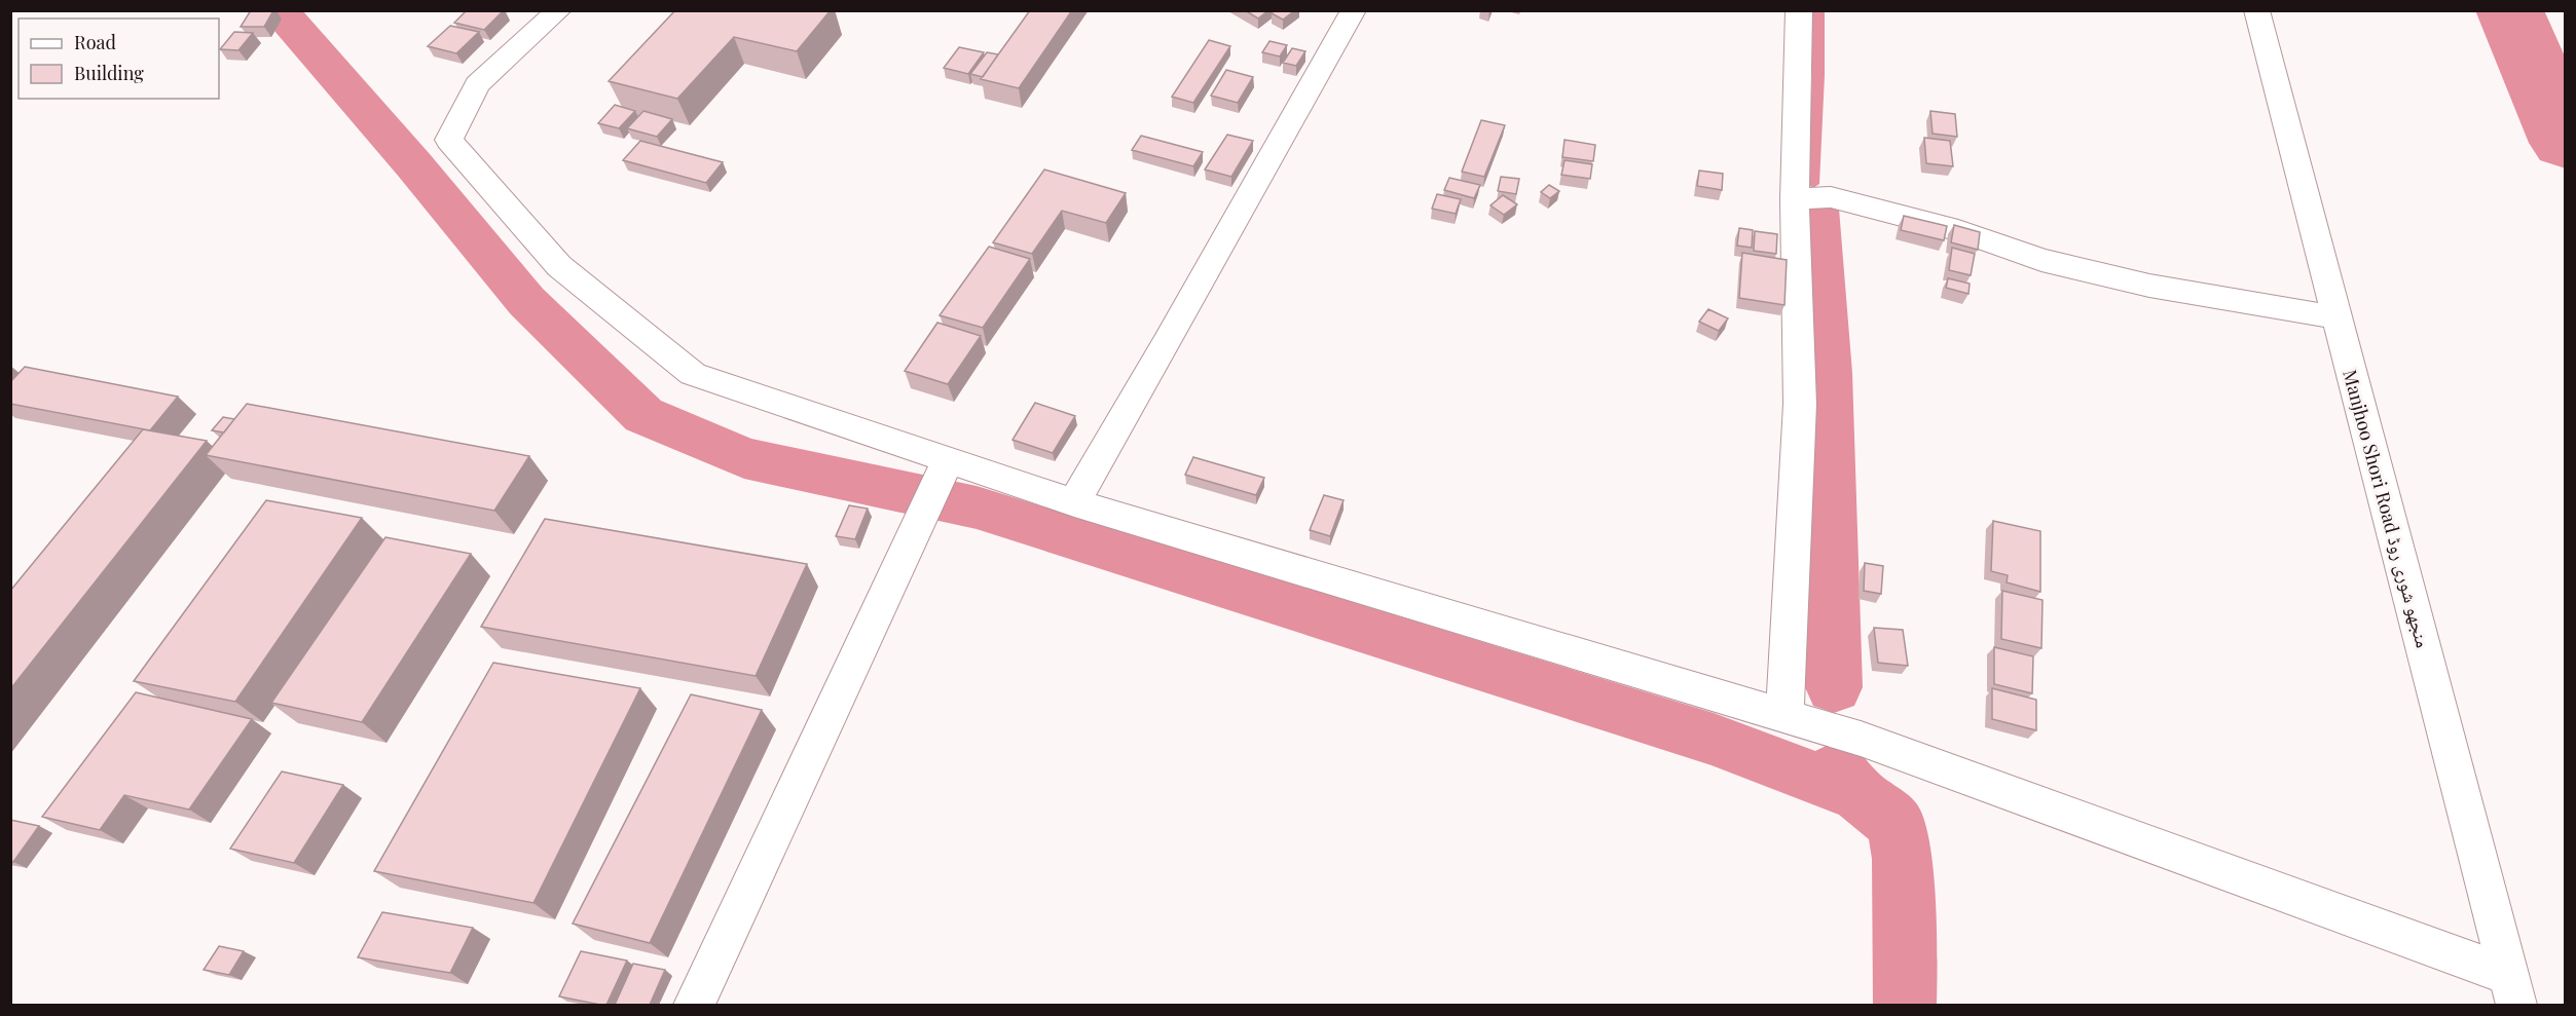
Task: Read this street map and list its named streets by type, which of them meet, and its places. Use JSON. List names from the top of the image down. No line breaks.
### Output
{"streets":{"street":["Manjhoo Shori Road منجھو شوری روڈ"]},"legend":["Road","Building"]}
